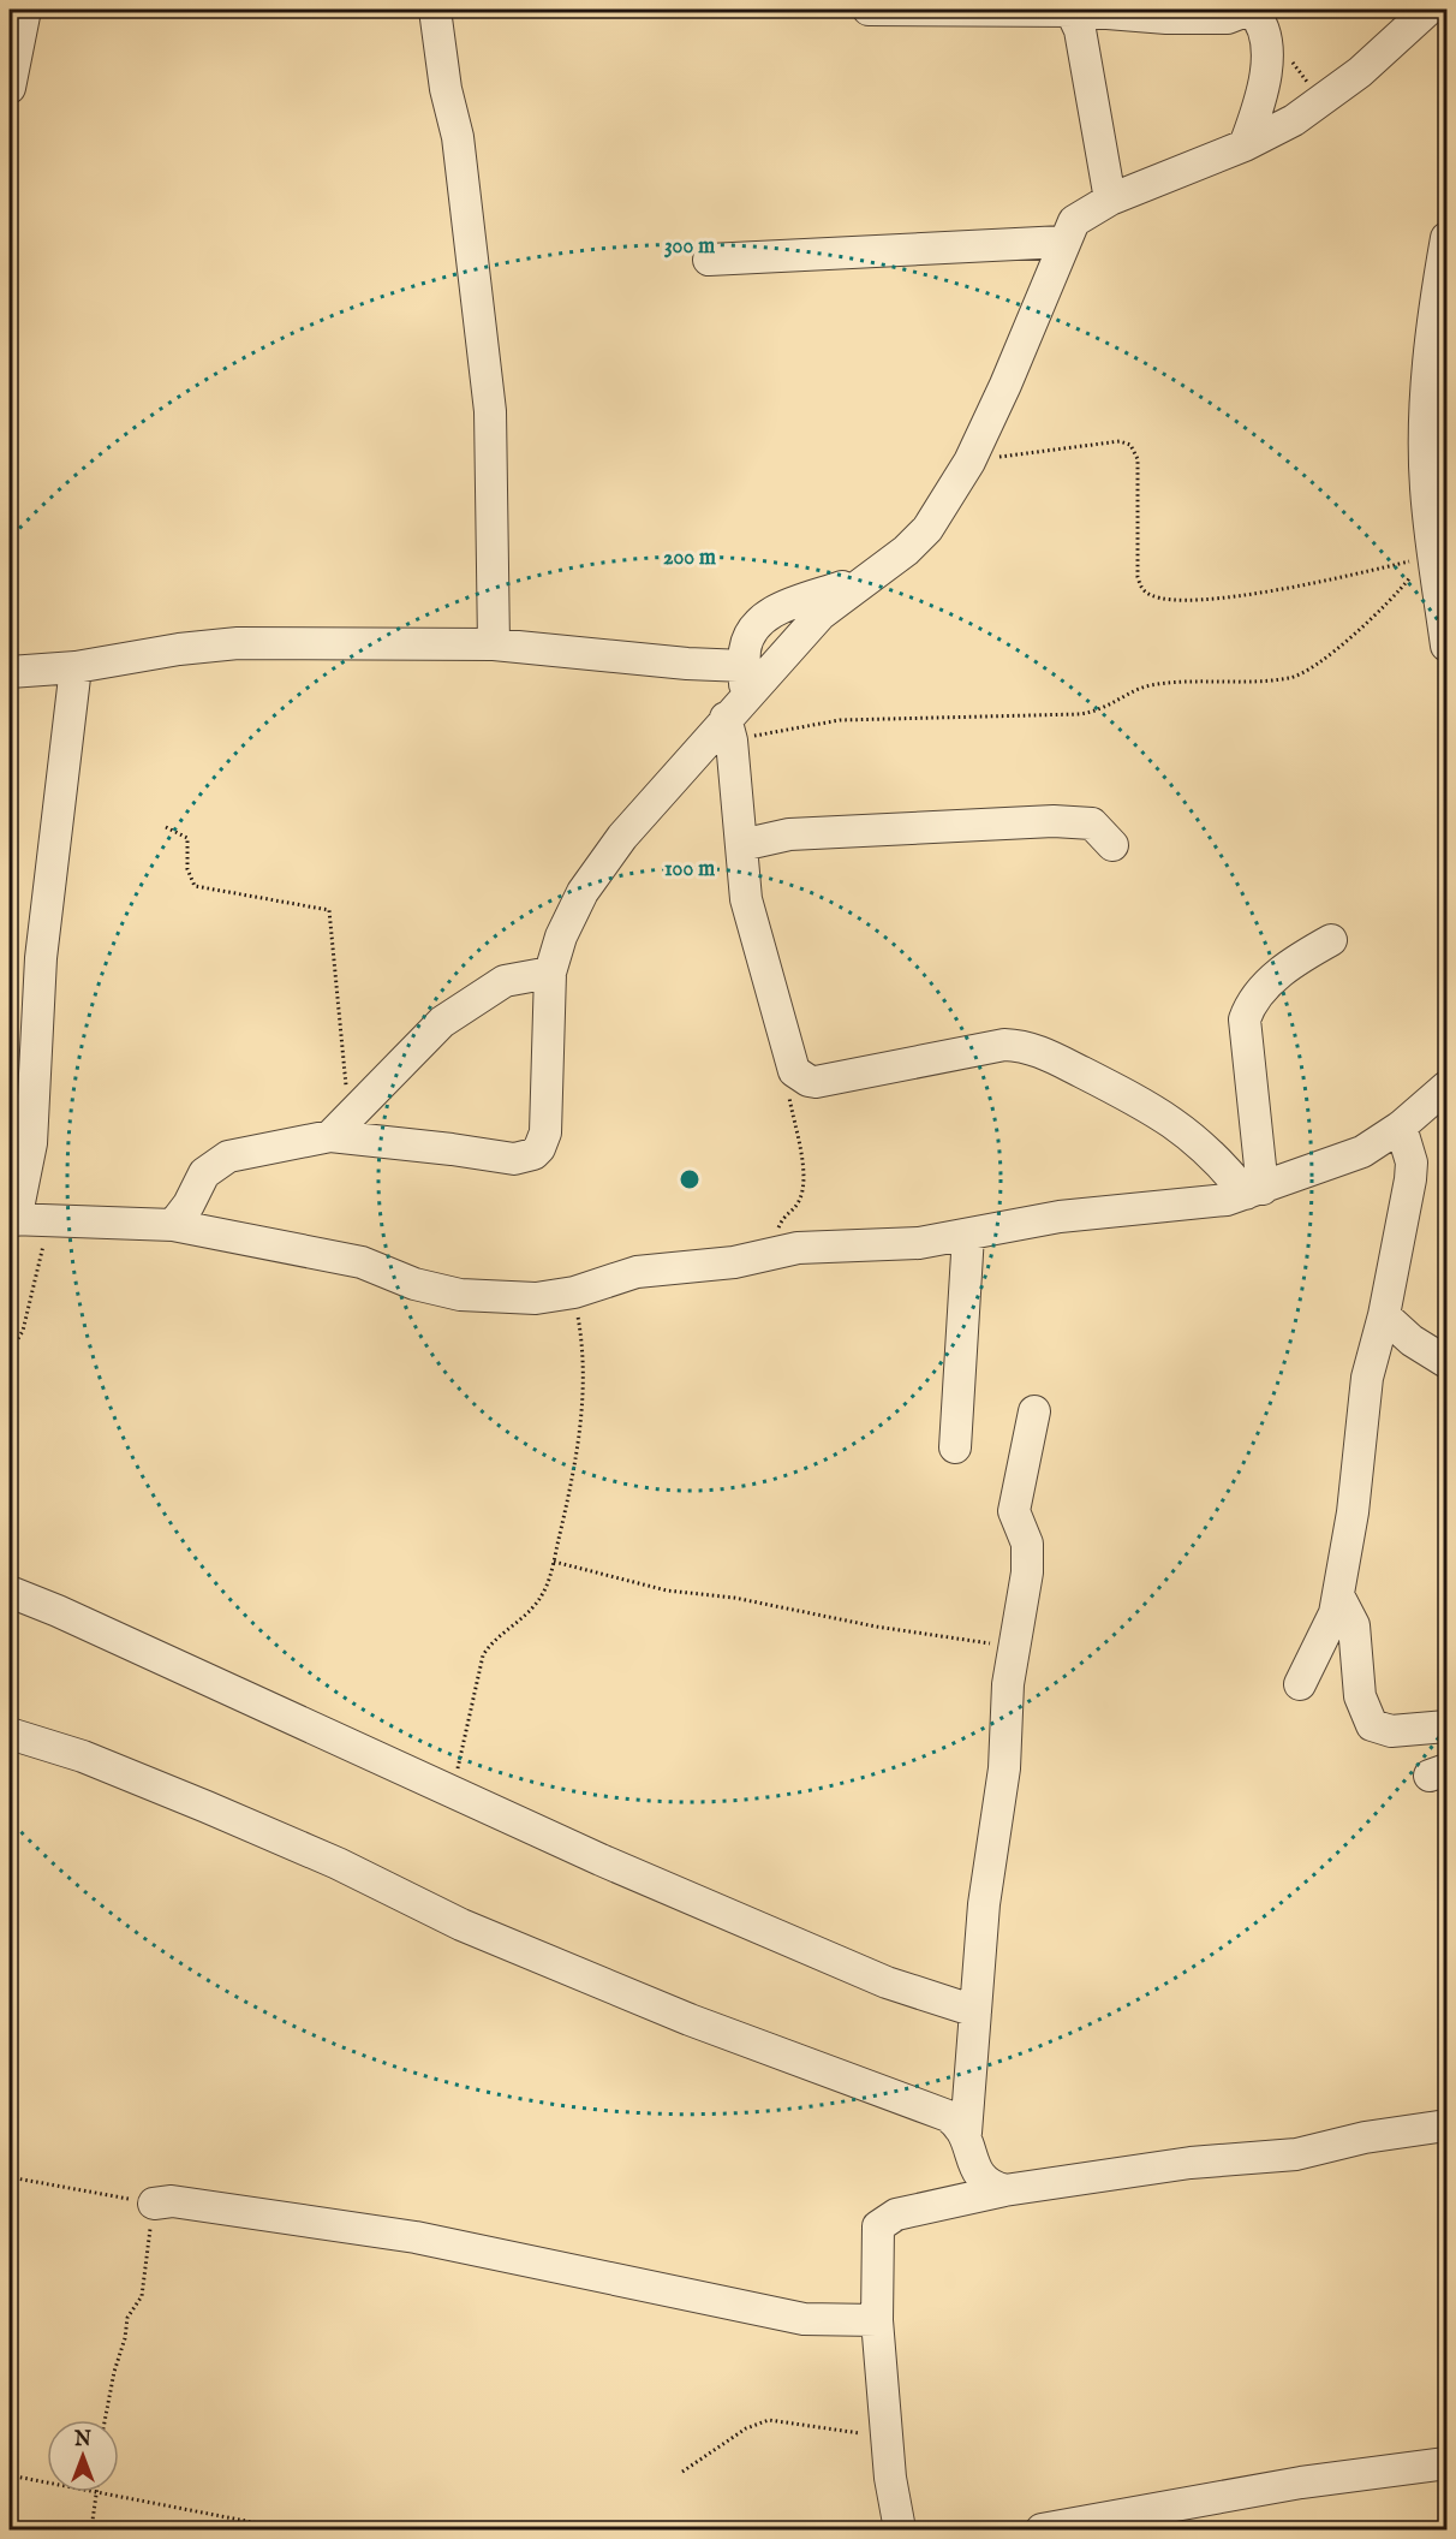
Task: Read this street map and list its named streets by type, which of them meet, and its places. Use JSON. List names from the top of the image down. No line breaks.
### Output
{"north":"top","rings":["300 m","200 m","100 m"]}
